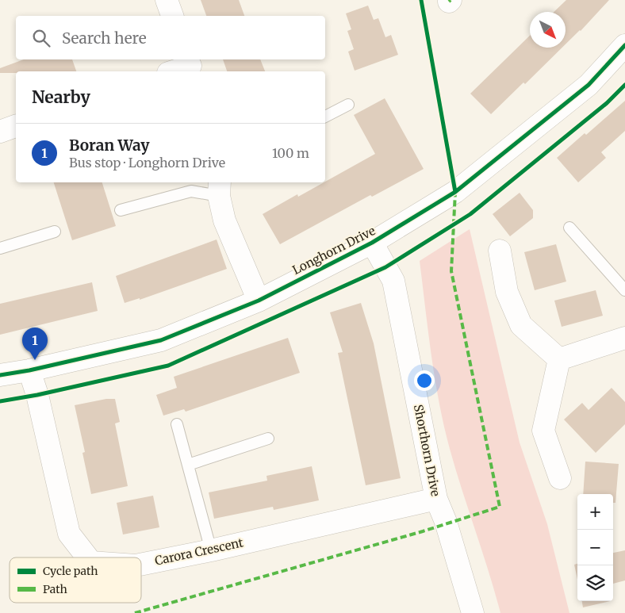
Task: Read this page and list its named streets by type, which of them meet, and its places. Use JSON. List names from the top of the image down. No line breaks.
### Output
{"streets":{"street":["Longhorn Drive","Shorthorn Drive","Carora Crescent"]},"crossings":[["Longhorn Drive","Shorthorn Drive"],["Longhorn Drive","Carora Crescent"],["Shorthorn Drive","Carora Crescent"]],"legend":["Cycle path","Path"],"north":"bottom right","page":{"search":"Search here","heading":"Nearby","list":[{"mark":"1","name":"Boran Way","note":"Bus stop · Longhorn Drive","value":"100 m"}],"pins":"1","map_buttons":["+","−"]}}
